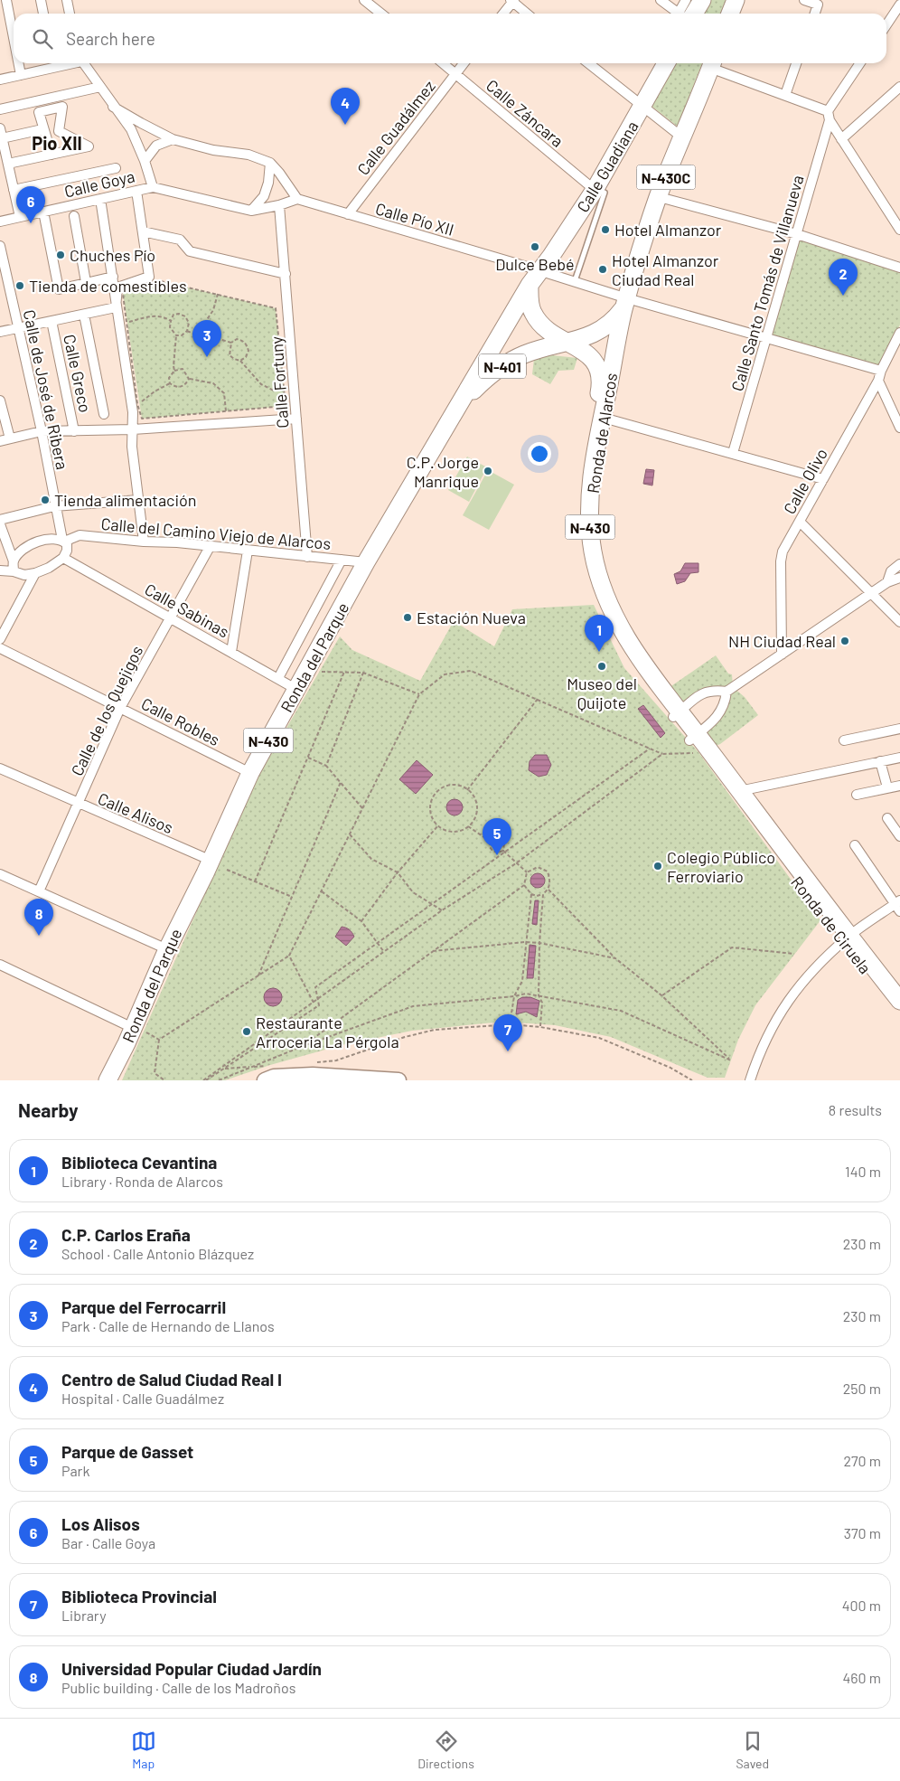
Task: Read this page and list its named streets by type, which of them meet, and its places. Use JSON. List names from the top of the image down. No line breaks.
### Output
{"streets":{"highway":["Calle Guadiana","N-430C","N-401","Ronda de Alarcos","N-430","Ronda del Parque","Ronda de Ciruela"],"street":["Calle Záncara","Calle Guadálmez","Calle Goya","Calle Pío XII","Calle Santo Tomás de Villanueva","Calle Greco","Calle Fortuny","Calle de José de Ribera","Calle Olivo","Calle del Camino Viejo de Alarcos","Calle Sabinas","Calle de los Quejigos","Calle Robles","Calle Alisos"]},"crossings":[["Calle Záncara","Calle Guadálmez"],["Calle Záncara","Calle Guadiana"],["Calle Guadálmez","Calle Pío XII"],["Calle Guadiana","Calle Pío XII"],["Calle Guadiana","Ronda del Parque"],["Calle Pío XII","Calle Santo Tomás de Villanueva"],["Calle Pío XII","Ronda de Alarcos"],["Calle Pío XII","Calle Olivo"],["Calle Pío XII","Ronda del Parque"],["Calle Fortuny","Calle del Camino Viejo de Alarcos"],["Calle de José de Ribera","Calle del Camino Viejo de Alarcos"],["Calle de José de Ribera","Calle Sabinas"],["Ronda de Alarcos","Ronda del Parque"],["Ronda de Alarcos","Ronda de Ciruela"],["N-430","Ronda del Parque"],["Calle del Camino Viejo de Alarcos","Ronda del Parque"],["Calle del Camino Viejo de Alarcos","Calle de los Quejigos"],["Calle Sabinas","Ronda del Parque"],["Calle Sabinas","Calle de los Quejigos"],["Ronda del Parque","Calle Robles"],["Ronda del Parque","Calle Alisos"],["Calle de los Quejigos","Calle Robles"],["Calle de los Quejigos","Calle Alisos"]],"districts":["Pio XII"],"places":["Hotel Almanzor","Dulce Bebé","Chuches Pío","Hotel Almanzor Ciudad Real","Tienda de comestibles","C.P. Jorge Manrique","Tienda alimentación","Estación Nueva","NH Ciudad Real","Museo del Quijote","Colegio Público Ferroviario","Restaurante Arroceria La Pérgola"],"page":{"search":"Search here","pins":["4","6","2","3","1","5","8","7"],"heading":["Nearby","8 results"],"list":[{"mark":"1","name":"Biblioteca Cevantina","note":"Library · Ronda de Alarcos","value":"140 m"},{"mark":"2","name":"C.P. Carlos Eraña","note":"School · Calle Antonio Blázquez","value":"230 m"},{"mark":"3","name":"Parque del Ferrocarril","note":"Park · Calle de Hernando de Llanos","value":"230 m"},{"mark":"4","name":"Centro de Salud Ciudad Real I","note":"Hospital · Calle Guadálmez","value":"250 m"},{"mark":"5","name":"Parque de Gasset","note":"Park","value":"270 m"},{"mark":"6","name":"Los Alisos","note":"Bar · Calle Goya","value":"370 m"},{"mark":"7","name":"Biblioteca Provincial","note":"Library","value":"400 m"},{"mark":"8","name":"Universidad Popular Ciudad Jardín","note":"Public building · Calle de los Madroños","value":"460 m"}],"nav":["Map","Directions","Saved"]}}
